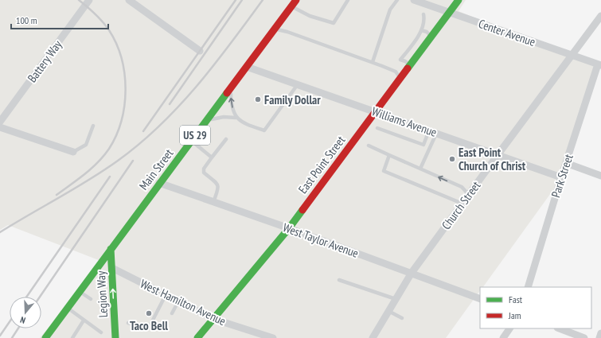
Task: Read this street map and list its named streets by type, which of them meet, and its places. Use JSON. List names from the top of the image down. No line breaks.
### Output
{"streets":{"main road":["US 29","East Point Street","Main Street","Legion Way"],"street":["Center Avenue","Battery Way","Williams Avenue","Park Street","Church Street","West Taylor Avenue","West Hamilton Avenue"]},"crossings":[["Center Avenue","East Point Street"],["Center Avenue","Park Street"],["Center Avenue","Church Street"],["Williams Avenue","East Point Street"],["Williams Avenue","Main Street"],["Williams Avenue","Park Street"],["Williams Avenue","Church Street"],["East Point Street","West Taylor Avenue"],["East Point Street","West Hamilton Avenue"],["Main Street","West Taylor Avenue"],["Main Street","Legion Way"],["Church Street","West Taylor Avenue"],["Legion Way","West Hamilton Avenue"]],"one_way":["Legion Way"],"places":["Family Dollar","East Point Church of Christ","Taco Bell"],"legend":["Fast","Jam"],"scale_bar":"100 m","north":"bottom"}
